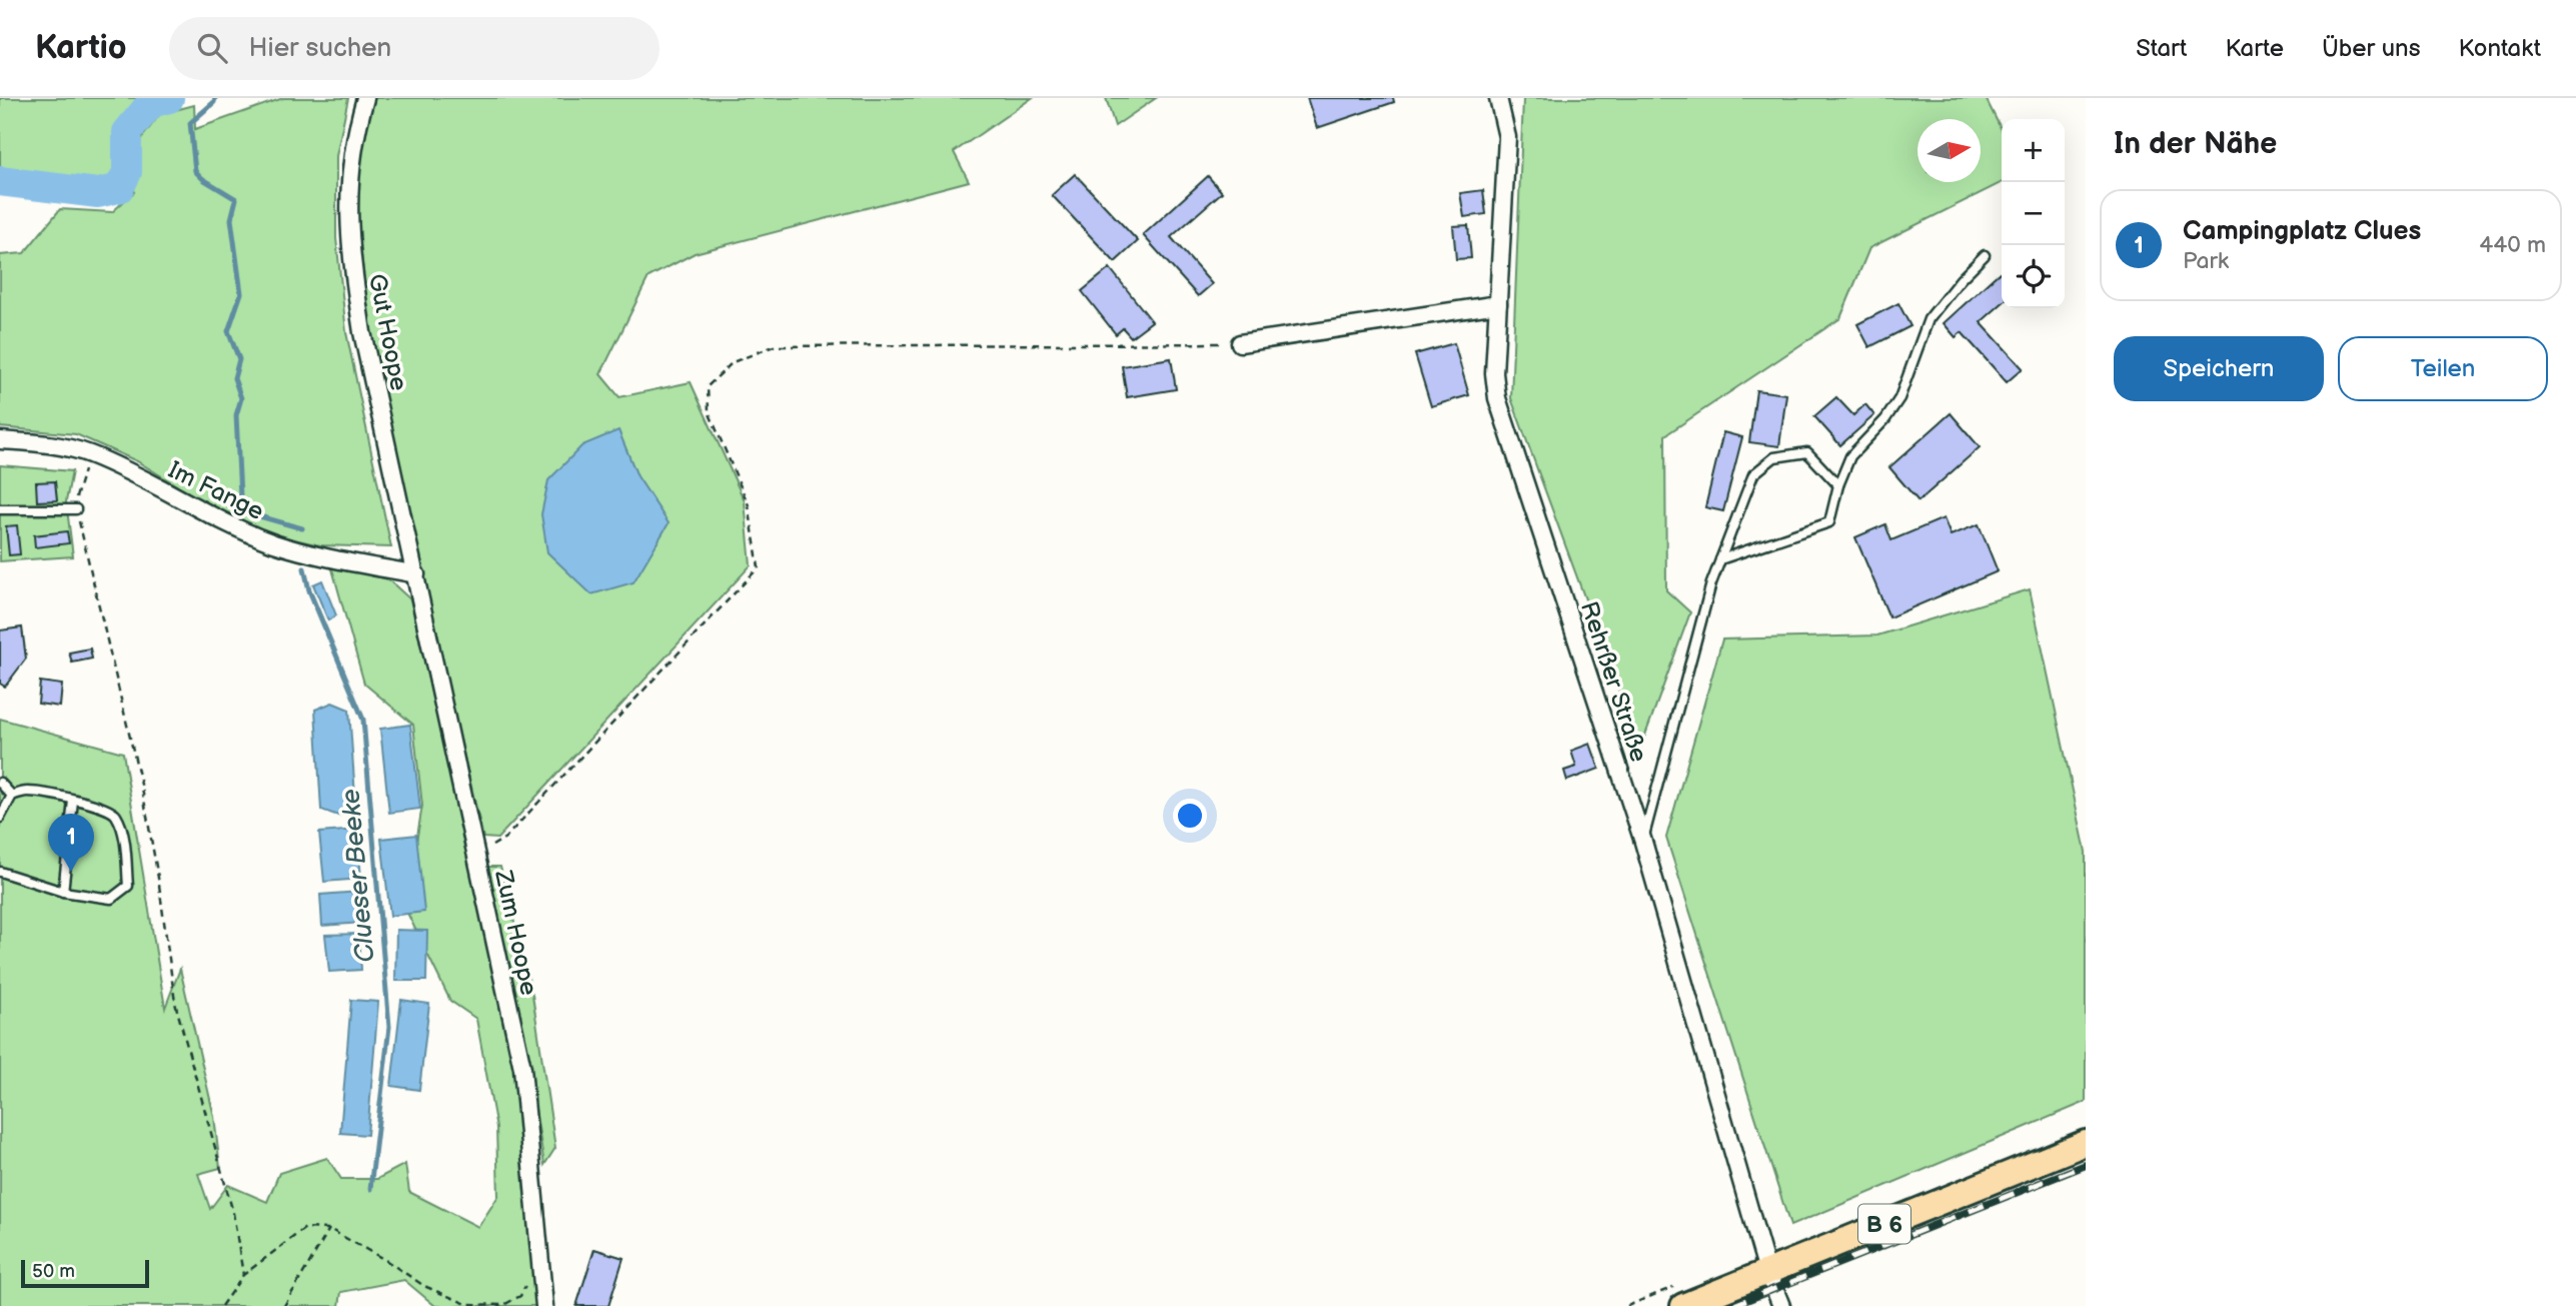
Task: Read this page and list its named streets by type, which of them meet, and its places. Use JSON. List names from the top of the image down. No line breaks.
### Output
{"streets":{"main road":["B 6"],"street":["Gut Hoope","Im Fange","Rehrßer Straße","Zum Hoope"]},"crossings":[["Gut Hoope","Im Fange"],["Gut Hoope","Zum Hoope"],["Im Fange","Zum Hoope"],["Rehrßer Straße","B 6"]],"water":["Clueser Beeke"],"scale_bar":"50 m","north":"right","page":{"header":"Kartio","search":"Hier suchen","nav":["Start","Karte","Über uns","Kontakt"],"heading":"In der Nähe","map_buttons":["+","−"],"list":[{"mark":"1","name":"Campingplatz Clues","note":"Park","value":"440 m"}],"buttons":["Speichern","Teilen"],"pins":"1","scale":"50 m"}}
